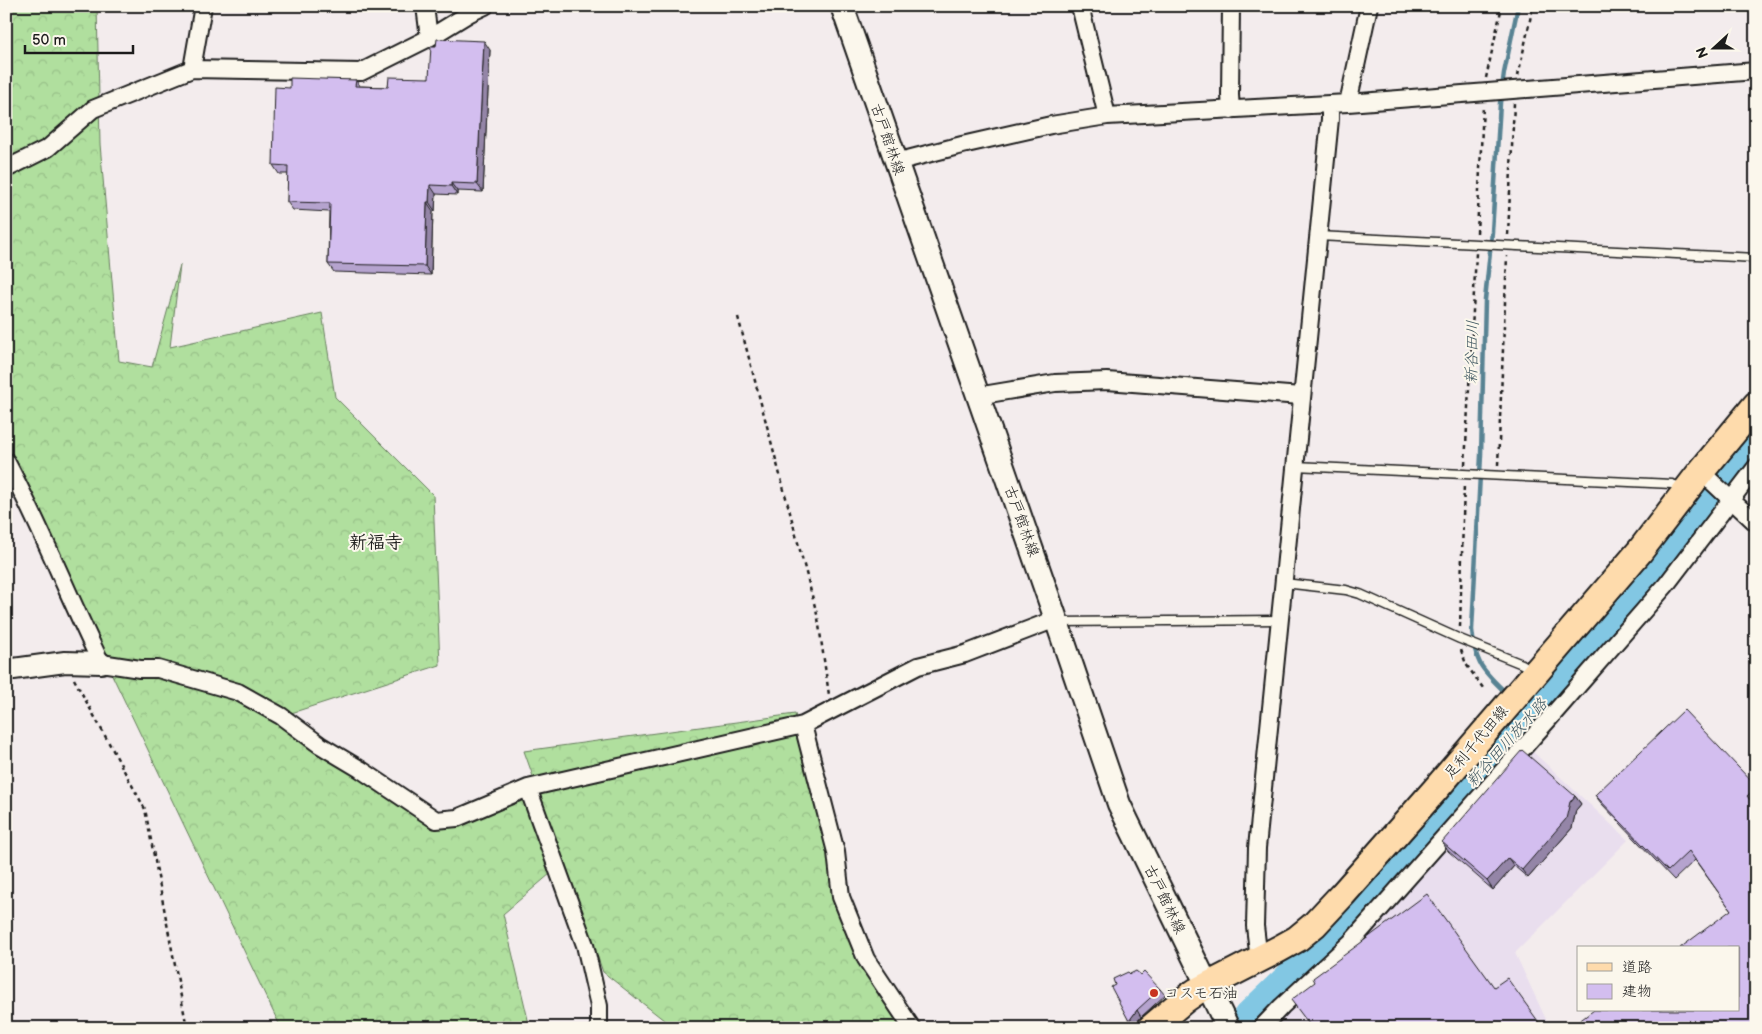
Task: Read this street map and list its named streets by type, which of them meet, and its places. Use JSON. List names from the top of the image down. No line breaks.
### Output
{"streets":{"main road":["古戸館林線","足利千代田線"]},"crossings":[["古戸館林線","足利千代田線"]],"districts":["新福寺"],"water":["新谷田川","新谷田川放水路"],"places":["コスモ石油"],"legend":["道路","建物"],"scale_bar":"50 m","north":"left"}
